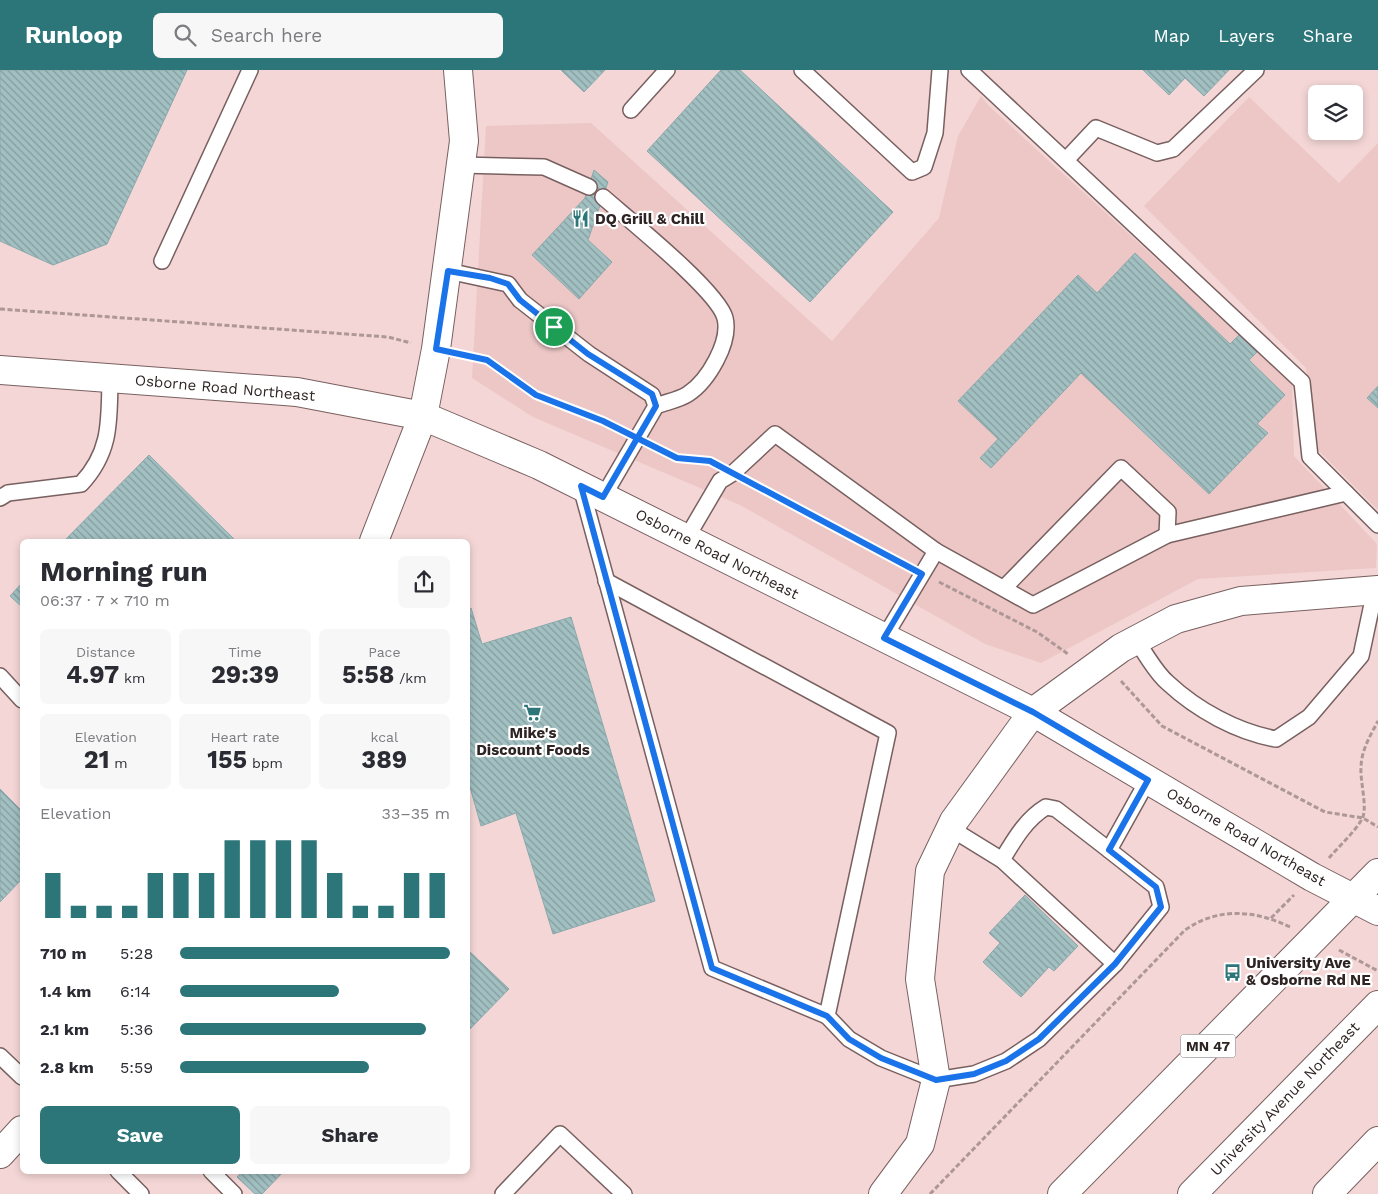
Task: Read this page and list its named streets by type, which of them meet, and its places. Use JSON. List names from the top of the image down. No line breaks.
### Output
{"streets":{"street":["Osborne Road Northeast","MN 47","University Avenue Northeast"]},"crossings":[["Osborne Road Northeast","MN 47"]],"places":{"restaurant":["DQ Grill & Chill"],"supermarket":["Mike's Discount Foods"],"bus stop":["University Ave & Osborne Rd NE"]},"page":{"header":"Runloop","search":"Search here","nav":["Map","Layers","Share"],"heading":["Morning run","06:37 · 7 × 710 m"],"stats":[["Distance","4.97 km"],["Time","29:39"],["Pace","5:58 /km"],["Elevation","21 m"],["Heart rate","155 bpm"],["kcal","389"]],"chart":["Elevation","33–35 m"],"list":[{"name":"710 m","note":"5:28"},{"name":"1.4 km","note":"6:14"},{"name":"2.1 km","note":"5:36"},{"name":"2.8 km","note":"5:59"}],"buttons":["Save","Share"]}}
